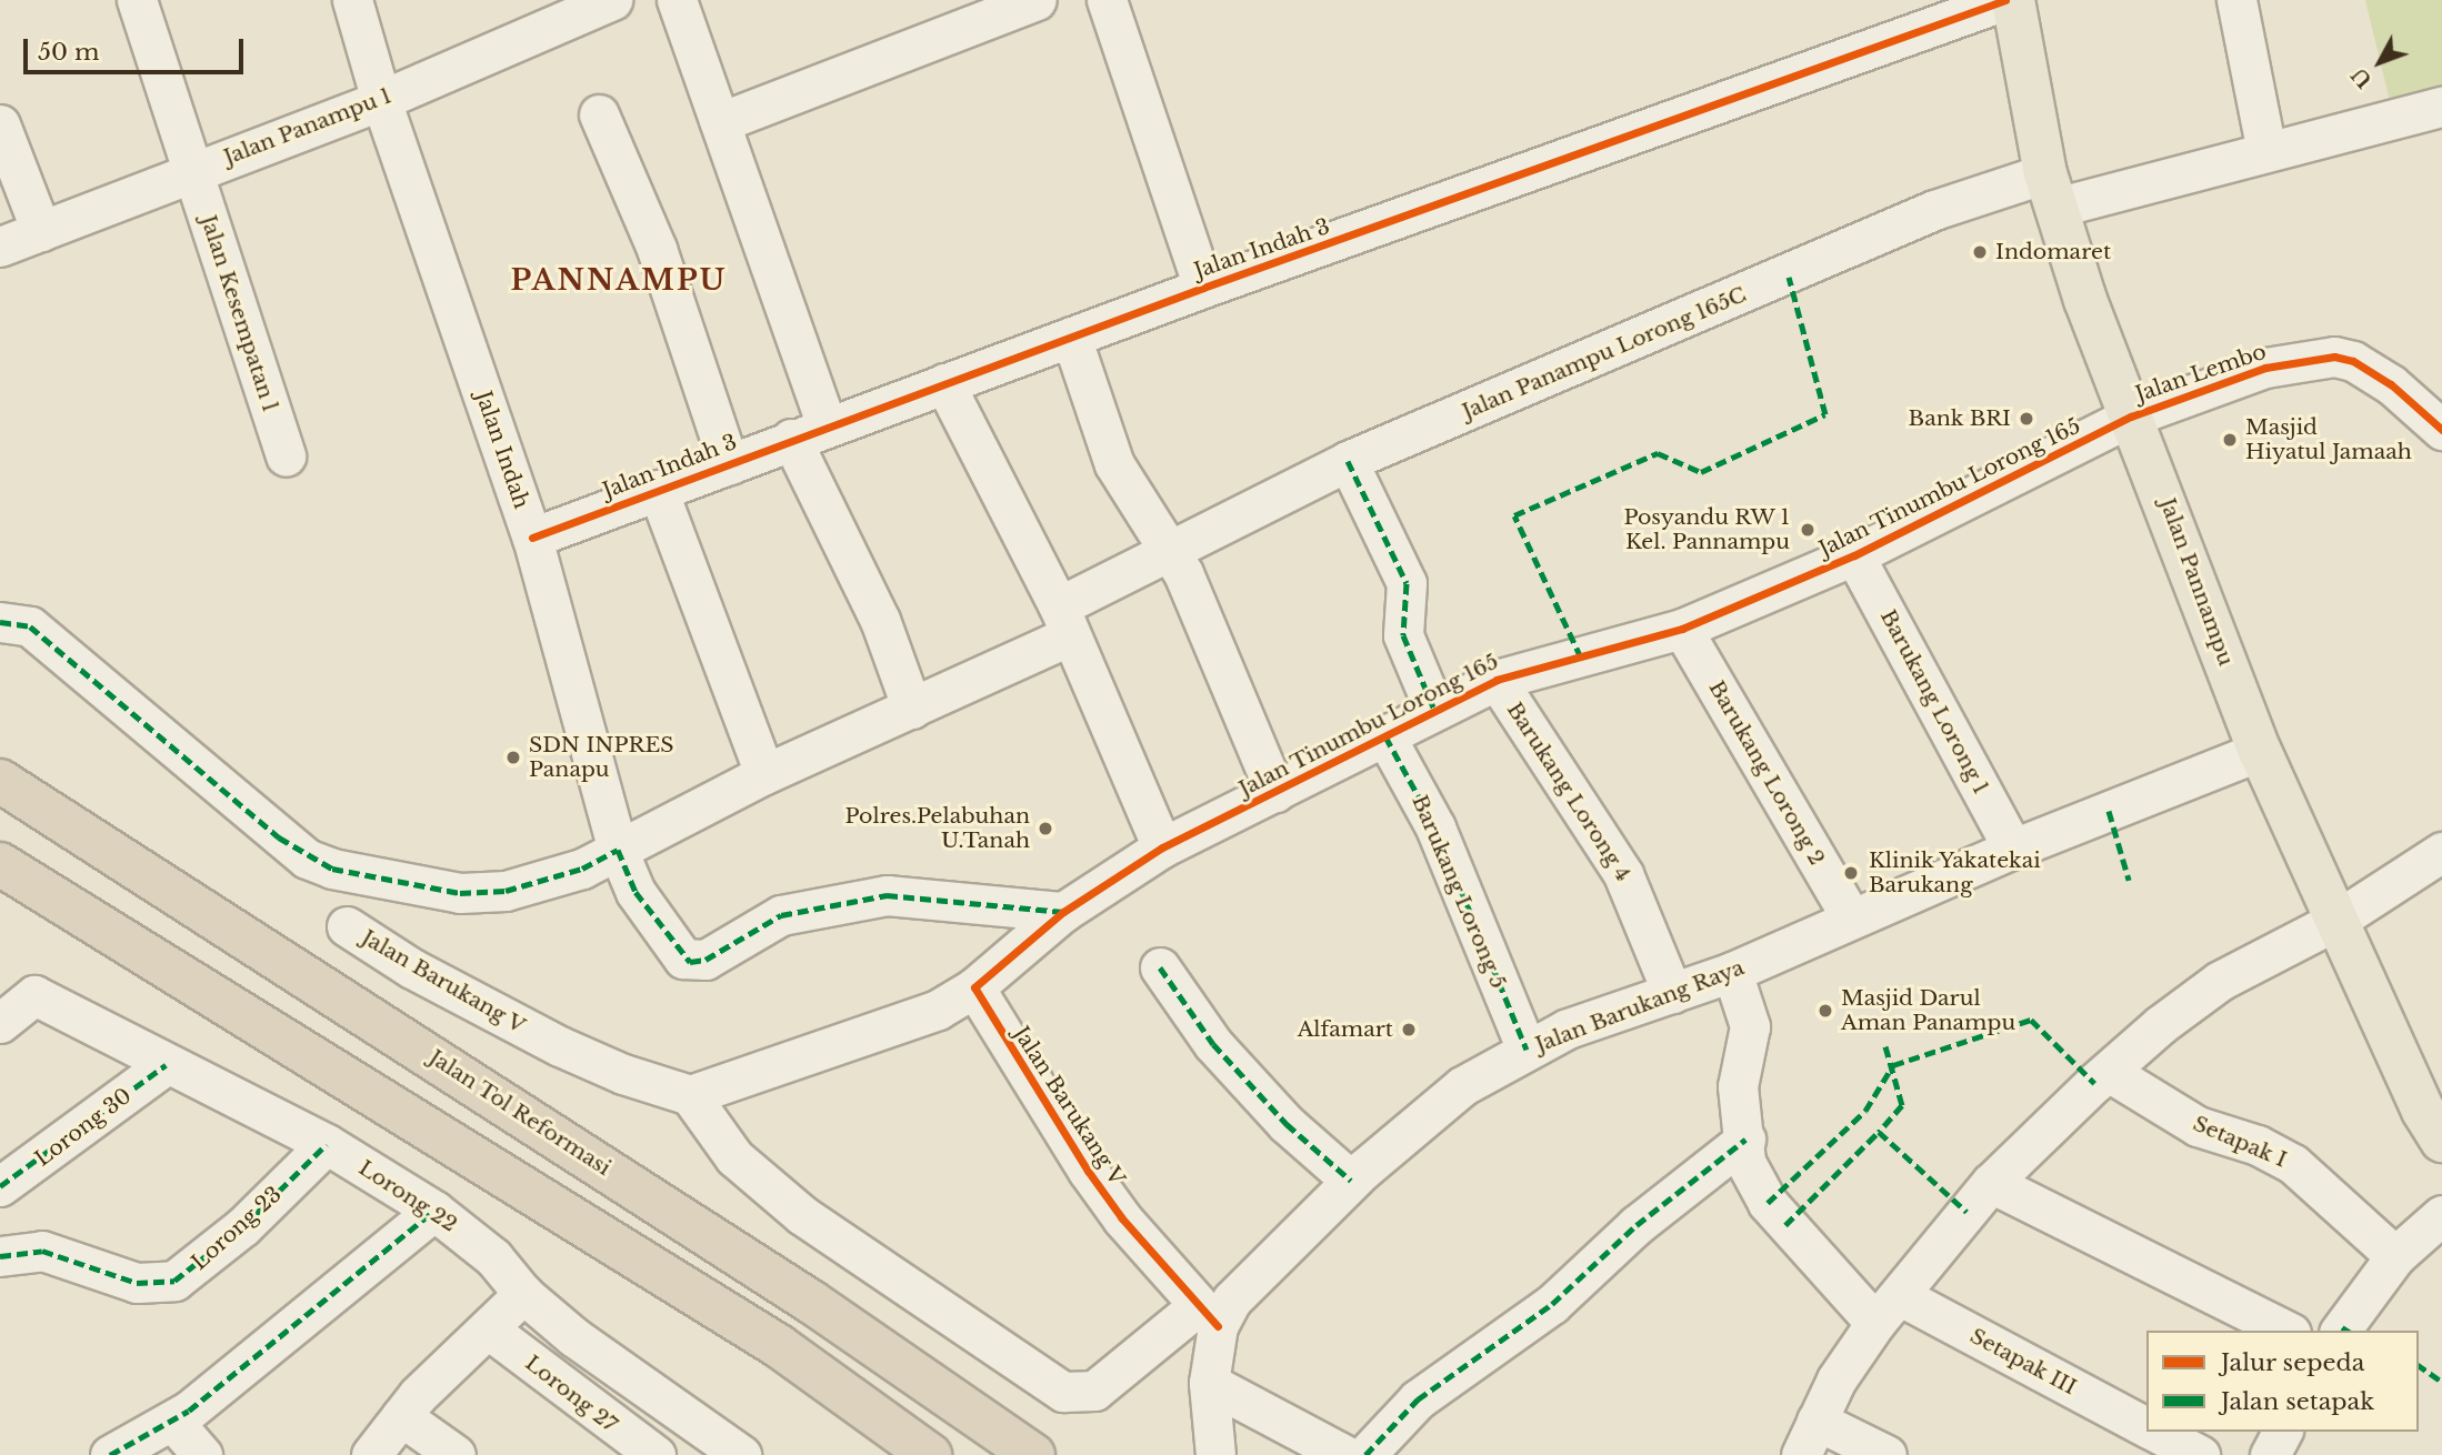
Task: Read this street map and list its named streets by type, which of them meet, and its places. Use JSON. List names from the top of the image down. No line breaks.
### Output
{"streets":{"highway":["Jalan Tol Reformasi"],"main road":["Jalan Pannampu"],"street":["Jalan Panampu 1","Jalan Indah 3","Jalan Kesempatan l","Jalan Panampu Lorong 165C","Jalan Lembo","Jalan Indah","Jalan Tinumbu Lorong 165","Barukang Lorong 1","Barukang Lorong 2","Barukang Lorong 4","Barukang Lorong 5","Jalan Barukang V","Jalan Barukang Raya","Lorong 30","Setapak I","Lorong 22","Lorong 23","Setapak III","Lorong 27"]},"crossings":[["Jalan Panampu 1","Jalan Kesempatan l"],["Jalan Panampu 1","Jalan Indah"],["Jalan Indah 3","Jalan Indah"],["Jalan Panampu Lorong 165C","Jalan Indah"],["Jalan Panampu Lorong 165C","Jalan Pannampu"],["Jalan Lembo","Jalan Tinumbu Lorong 165"],["Jalan Lembo","Jalan Pannampu"],["Jalan Tinumbu Lorong 165","Jalan Pannampu"],["Jalan Tinumbu Lorong 165","Barukang Lorong 1"],["Jalan Tinumbu Lorong 165","Barukang Lorong 2"],["Jalan Tinumbu Lorong 165","Barukang Lorong 4"],["Jalan Tinumbu Lorong 165","Barukang Lorong 5"],["Jalan Pannampu","Jalan Barukang Raya"],["Barukang Lorong 1","Jalan Barukang Raya"],["Barukang Lorong 2","Jalan Barukang Raya"],["Barukang Lorong 4","Jalan Barukang Raya"],["Barukang Lorong 5","Jalan Barukang Raya"],["Jalan Barukang V","Jalan Barukang Raya"],["Jalan Barukang Raya","Setapak III"],["Lorong 30","Lorong 22"],["Lorong 22","Lorong 23"]],"districts":["PANNAMPU"],"places":["Indomaret","Bank BRI","Masjid Hiyatul Jamaah","Posyandu RW 1 Kel. Pannampu","SDN INPRES Panapu","Polres.Pelabuhan U.Tanah","Klinik Yakatekai Barukang","Masjid Darul Aman Panampu","Alfamart"],"legend":["Jalur sepeda","Jalan setapak"],"scale_bar":"50 m","north":"bottom left"}
